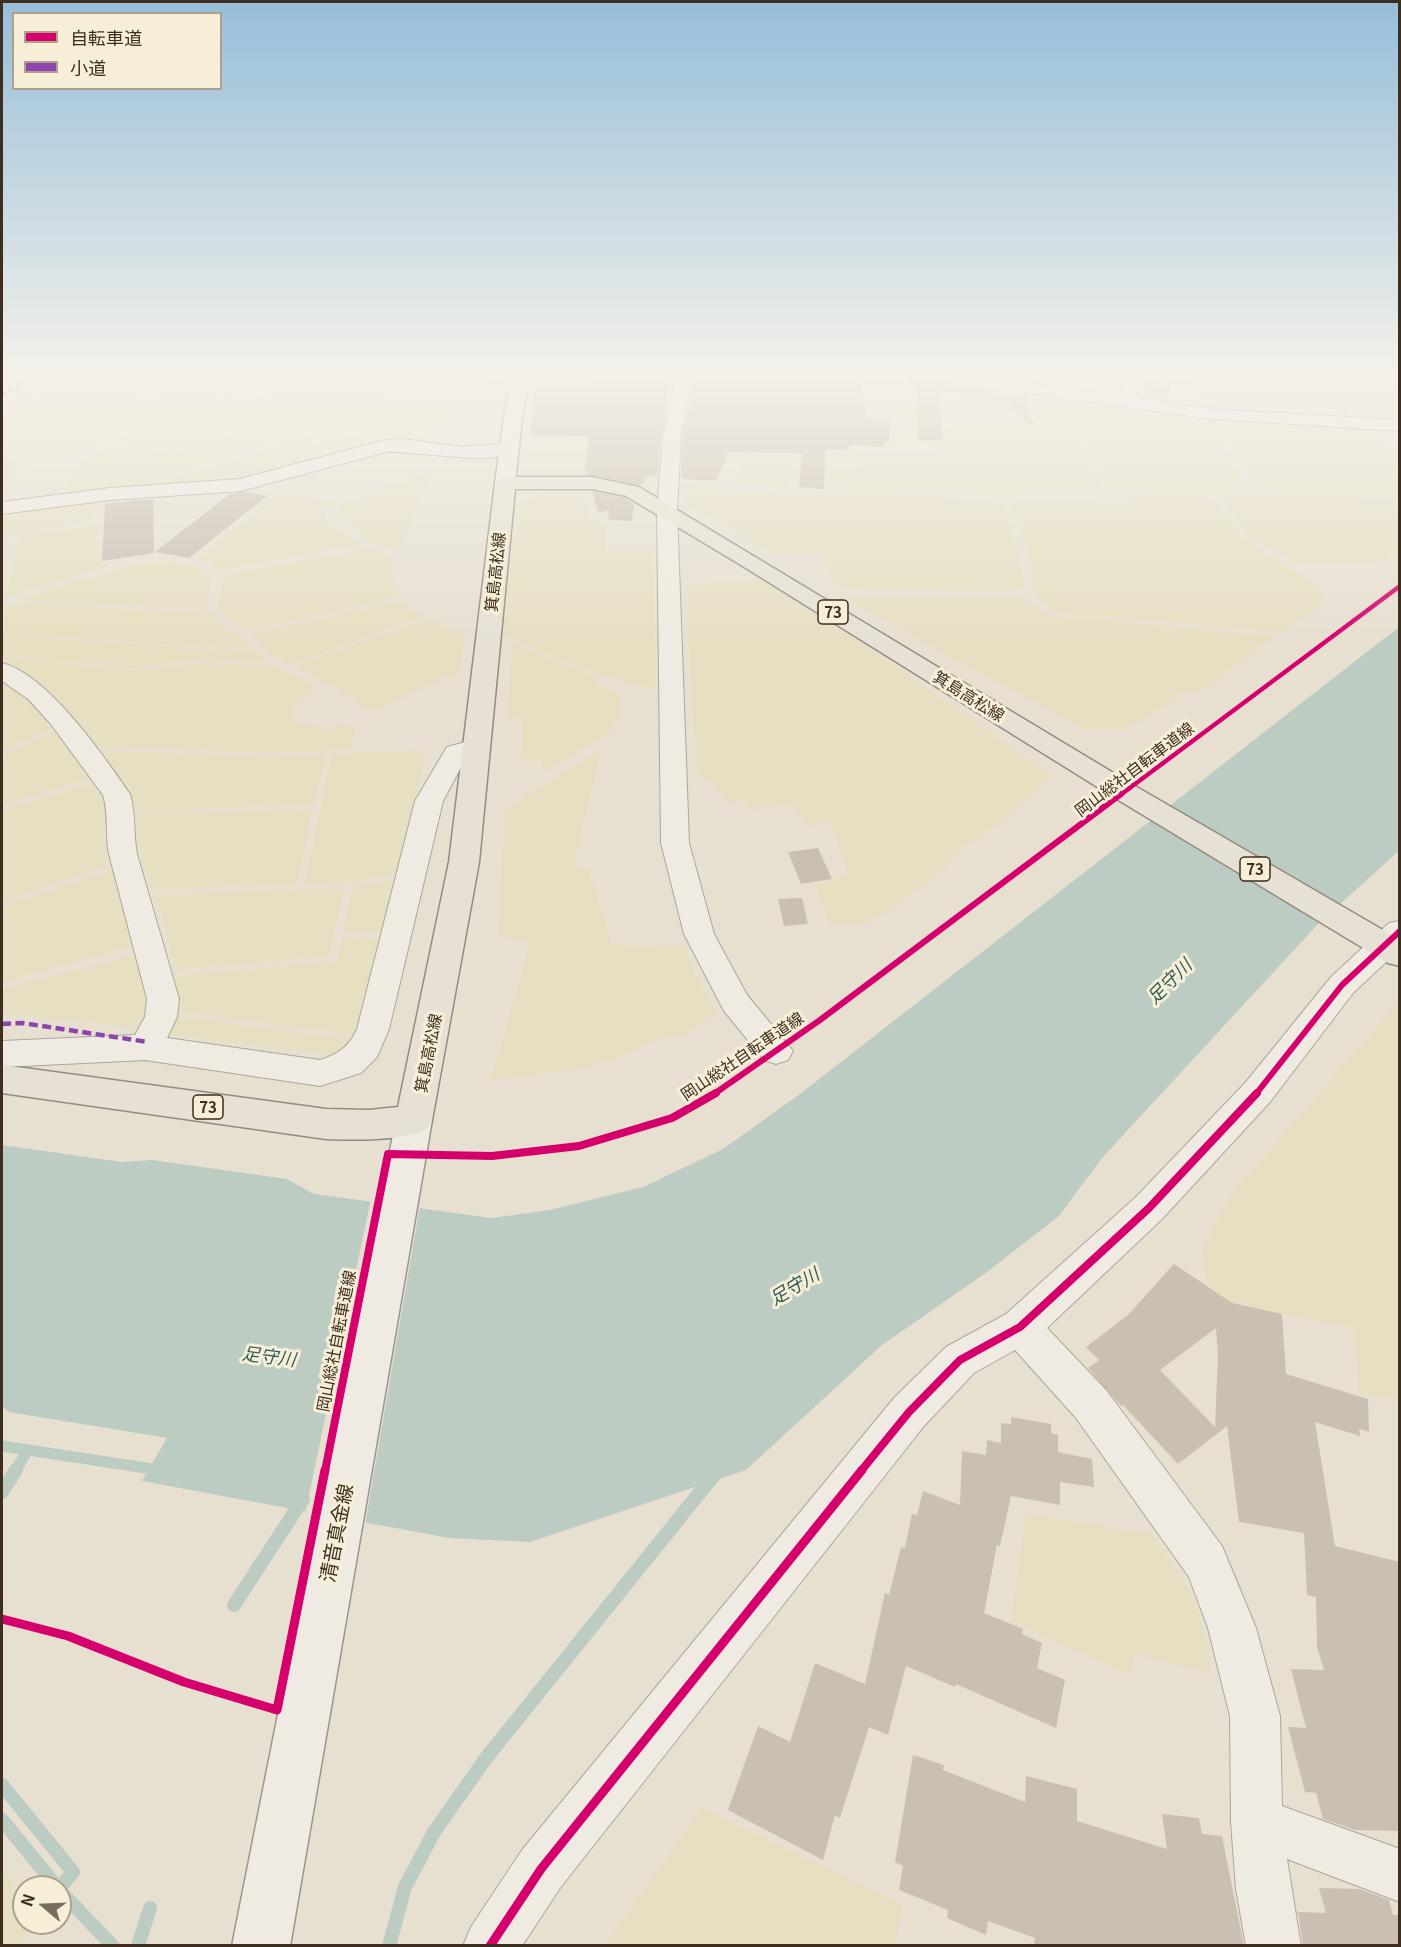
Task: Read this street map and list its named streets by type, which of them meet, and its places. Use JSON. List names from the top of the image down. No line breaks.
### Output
{"streets":{"main road":["箕島高松線","73","清音真金線"],"cycle path":["岡山総社自転車道線"]},"crossings":[["箕島高松線","73"],["箕島高松線","清音真金線"],["73","清音真金線"]],"water":["足守川"],"legend":["自転車道","小道"],"north":"left"}
